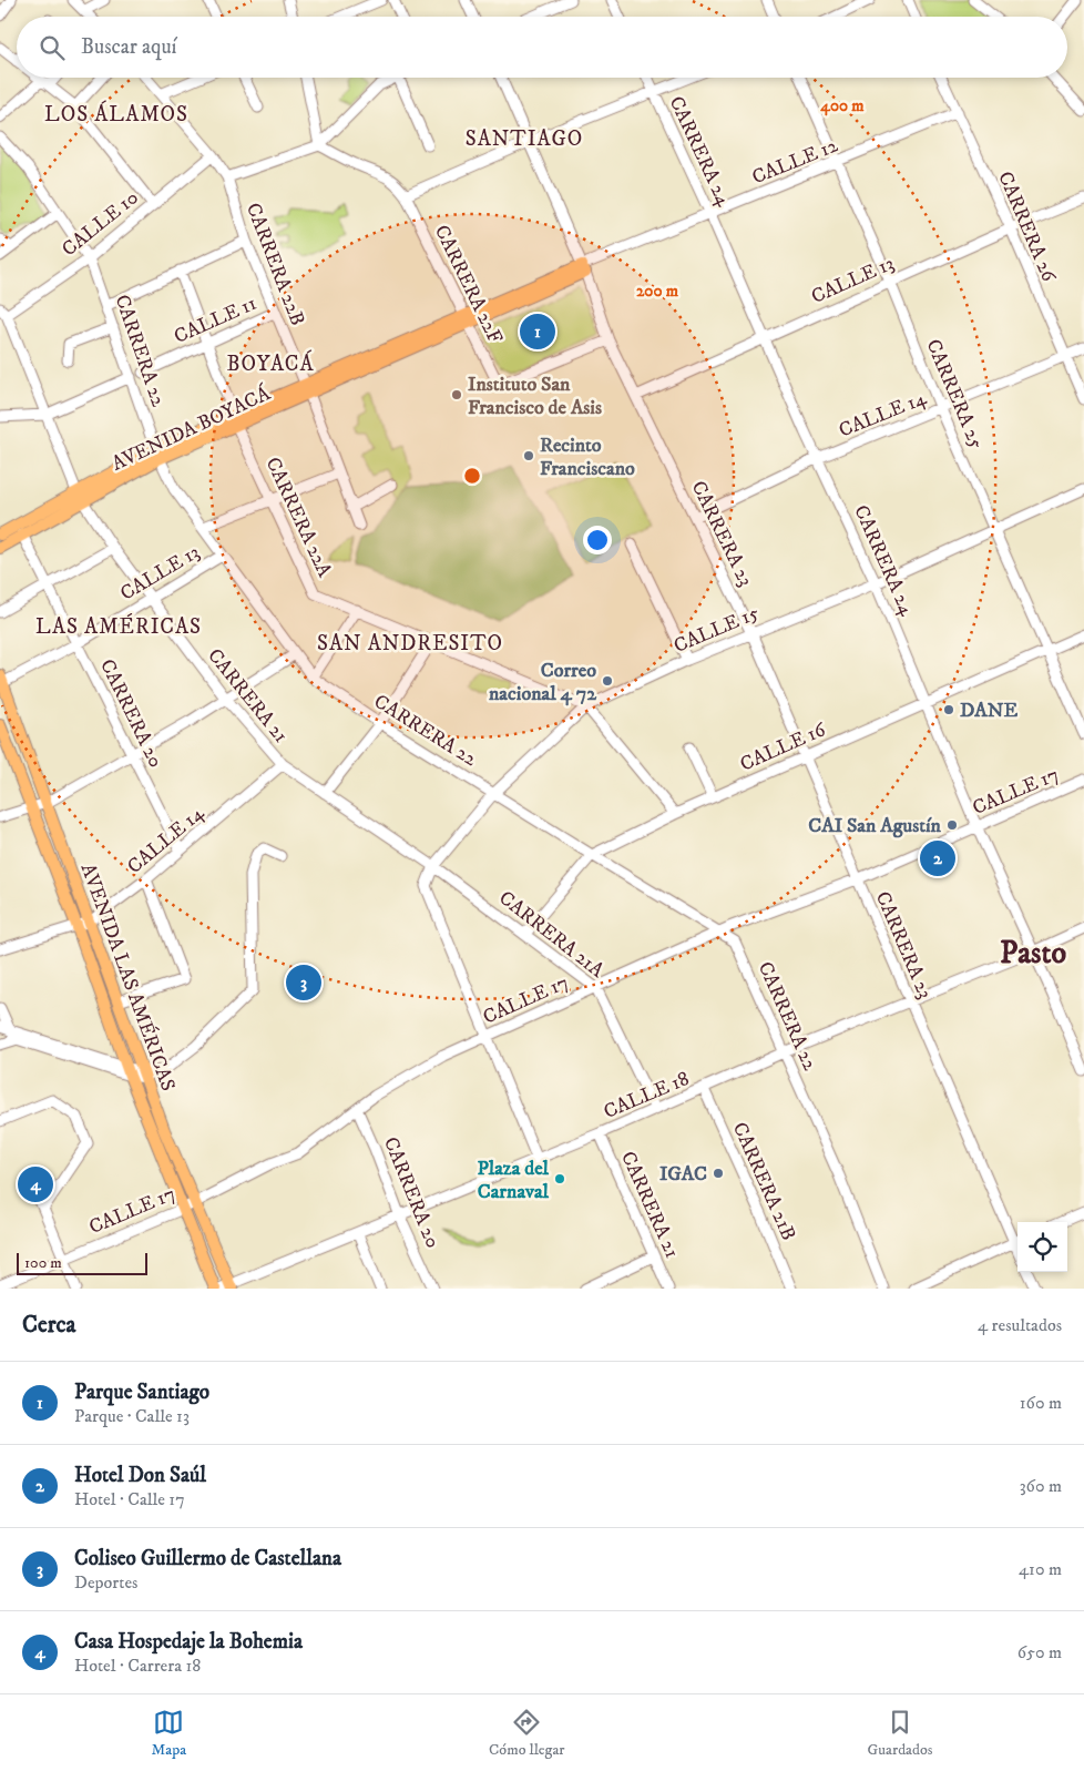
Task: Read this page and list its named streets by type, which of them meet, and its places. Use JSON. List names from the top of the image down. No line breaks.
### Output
{"streets":{"main road":["AVENIDA BOYACÁ","AVENIDA LAS AMÉRICAS"],"street":["CARRERA 24","CALLE 12","CALLE 10","CARRERA 26","CARRERA 22B","CALLE 13","CARRERA 22F","CALLE 11","CARRERA 22","CARRERA 25","CALLE 14","CARRERA 22A","CARRERA 23","CALLE 15","CARRERA 21","CARRERA 20","CALLE 16","CALLE 17","CARRERA 21A","CALLE 18","CARRERA 21B"]},"crossings":[["CARRERA 24","CALLE 12"],["CARRERA 24","CALLE 13"],["CARRERA 24","CALLE 14"],["CARRERA 24","CALLE 15"],["CARRERA 24","CALLE 16"],["CARRERA 24","CALLE 17"],["CARRERA 24","CALLE 18"],["CALLE 12","CARRERA 26"],["CALLE 12","CARRERA 25"],["CALLE 12","AVENIDA BOYACÁ"],["CALLE 12","CARRERA 23"],["CALLE 10","CARRERA 22B"],["CALLE 10","CARRERA 22"],["CALLE 10","CARRERA 21"],["CARRERA 26","CALLE 13"],["CARRERA 26","CALLE 14"],["CARRERA 22B","CALLE 13"],["CARRERA 22B","CALLE 11"],["CARRERA 22B","AVENIDA BOYACÁ"],["CALLE 13","CARRERA 22"],["CALLE 13","CARRERA 25"],["CALLE 13","CARRERA 22A"],["CALLE 13","CARRERA 23"],["CALLE 13","CARRERA 21"],["CALLE 13","CARRERA 20"],["CALLE 13","AVENIDA LAS AMÉRICAS"],["CARRERA 22F","AVENIDA BOYACÁ"],["CARRERA 22F","CARRERA 23"],["CALLE 11","CARRERA 22A"],["CARRERA 22","AVENIDA BOYACÁ"],["CARRERA 22","CALLE 15"],["CARRERA 22","CALLE 16"],["CARRERA 22","CALLE 17"],["CARRERA 22","CALLE 18"],["CARRERA 25","CALLE 14"],["CARRERA 25","CALLE 15"],["CARRERA 25","CALLE 16"],["CALLE 14","CARRERA 23"],["CALLE 14","CARRERA 21"],["CALLE 14","CARRERA 20"],["CALLE 14","AVENIDA LAS AMÉRICAS"],["AVENIDA BOYACÁ","CARRERA 22A"],["AVENIDA BOYACÁ","CARRERA 23"],["AVENIDA BOYACÁ","CARRERA 21"],["AVENIDA BOYACÁ","CARRERA 20"],["CARRERA 22A","CALLE 15"],["CARRERA 22A","CALLE 16"],["CARRERA 23","CALLE 15"],["CARRERA 23","CALLE 16"],["CARRERA 23","CALLE 17"],["CARRERA 23","CALLE 18"],["CALLE 15","CARRERA 21"],["CALLE 15","CALLE 17"],["CALLE 15","CARRERA 21A"],["CARRERA 21","CARRERA 21A"],["CARRERA 21","CALLE 18"],["CARRERA 20","CALLE 17"],["CARRERA 20","CALLE 18"],["CALLE 16","CARRERA 21A"],["CALLE 17","CARRERA 21A"],["CALLE 17","AVENIDA LAS AMÉRICAS"],["CARRERA 21A","CALLE 18"],["AVENIDA LAS AMÉRICAS","CALLE 18"],["CALLE 18","CARRERA 21B"]],"districts":["LOS ÁLAMOS","SANTIAGO","BOYACÁ","LAS AMÉRICAS","SAN ANDRESITO","Pasto"],"places":["Instituto San Francisco de Asis","Recinto Franciscano","Correo nacional 4 72","DANE","CAI San Agustín","IGAC","Plaza del Carnaval"],"scale_bar":"100 m","page":{"search":"Buscar aquí","pins":["1","2","3","4"],"scale":"100 m","heading":["Cerca","4 resultados"],"list":[{"mark":"1","name":"Parque Santiago","note":"Parque · Calle 13","value":"160 m"},{"mark":"2","name":"Hotel Don Saúl","note":"Hotel · Calle 17","value":"360 m"},{"mark":"3","name":"Coliseo Guillermo de Castellana","note":"Deportes","value":"410 m"},{"mark":"4","name":"Casa Hospedaje la Bohemia","note":"Hotel · Carrera 18","value":"650 m"}],"nav":["Mapa","Cómo llegar","Guardados"]},"rings":["400 m","200 m"]}
